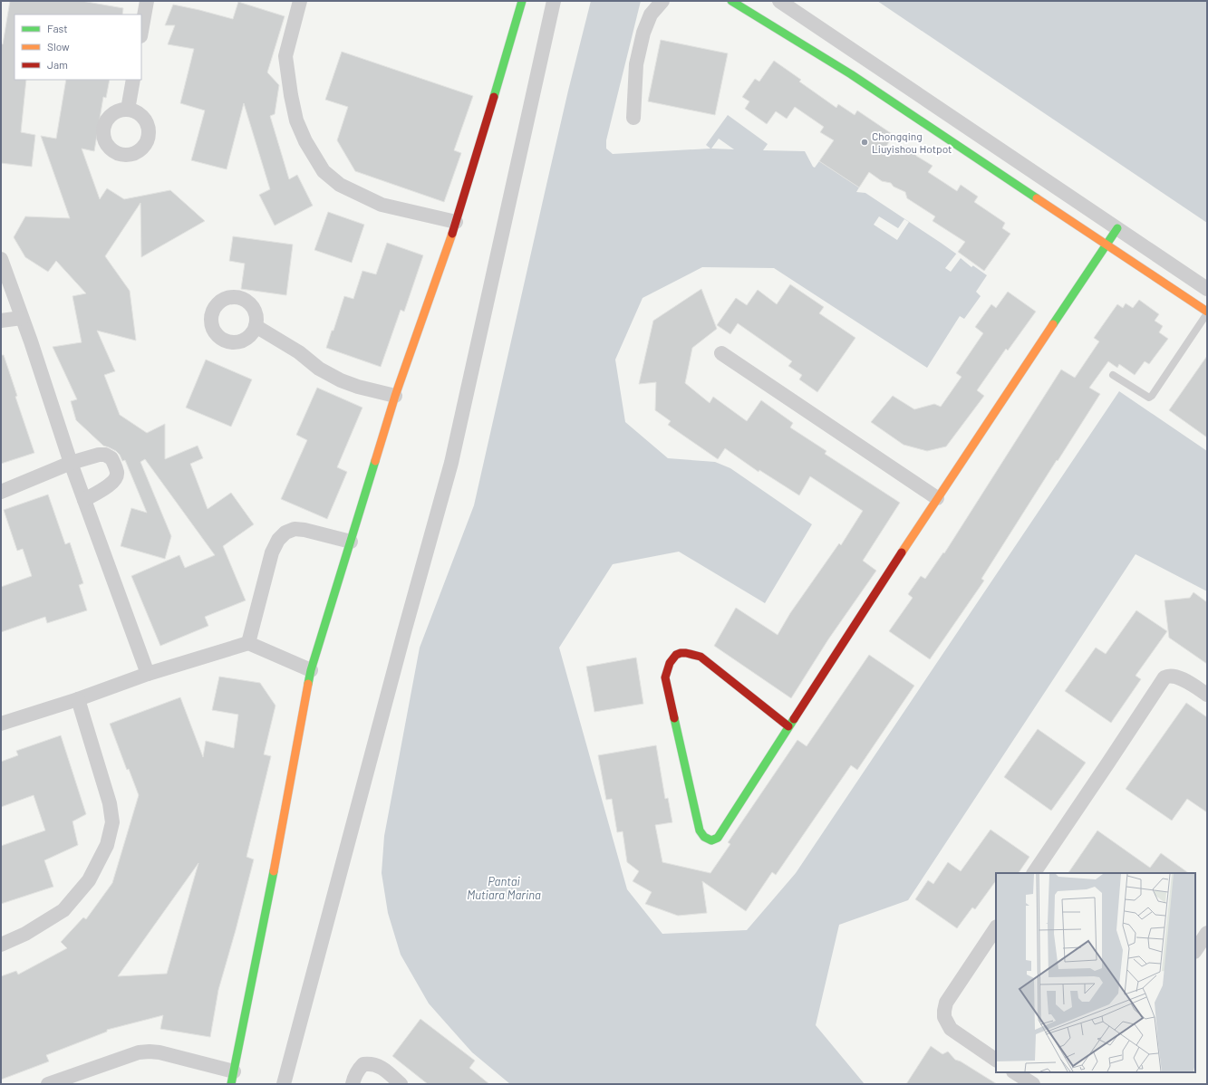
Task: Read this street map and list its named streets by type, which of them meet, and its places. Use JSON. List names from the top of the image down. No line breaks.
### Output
{"water":["Pantai Mutiara Marina"],"places":["Chongqing Liuyishou Hotpot"],"legend":["Fast","Slow","Jam"]}
